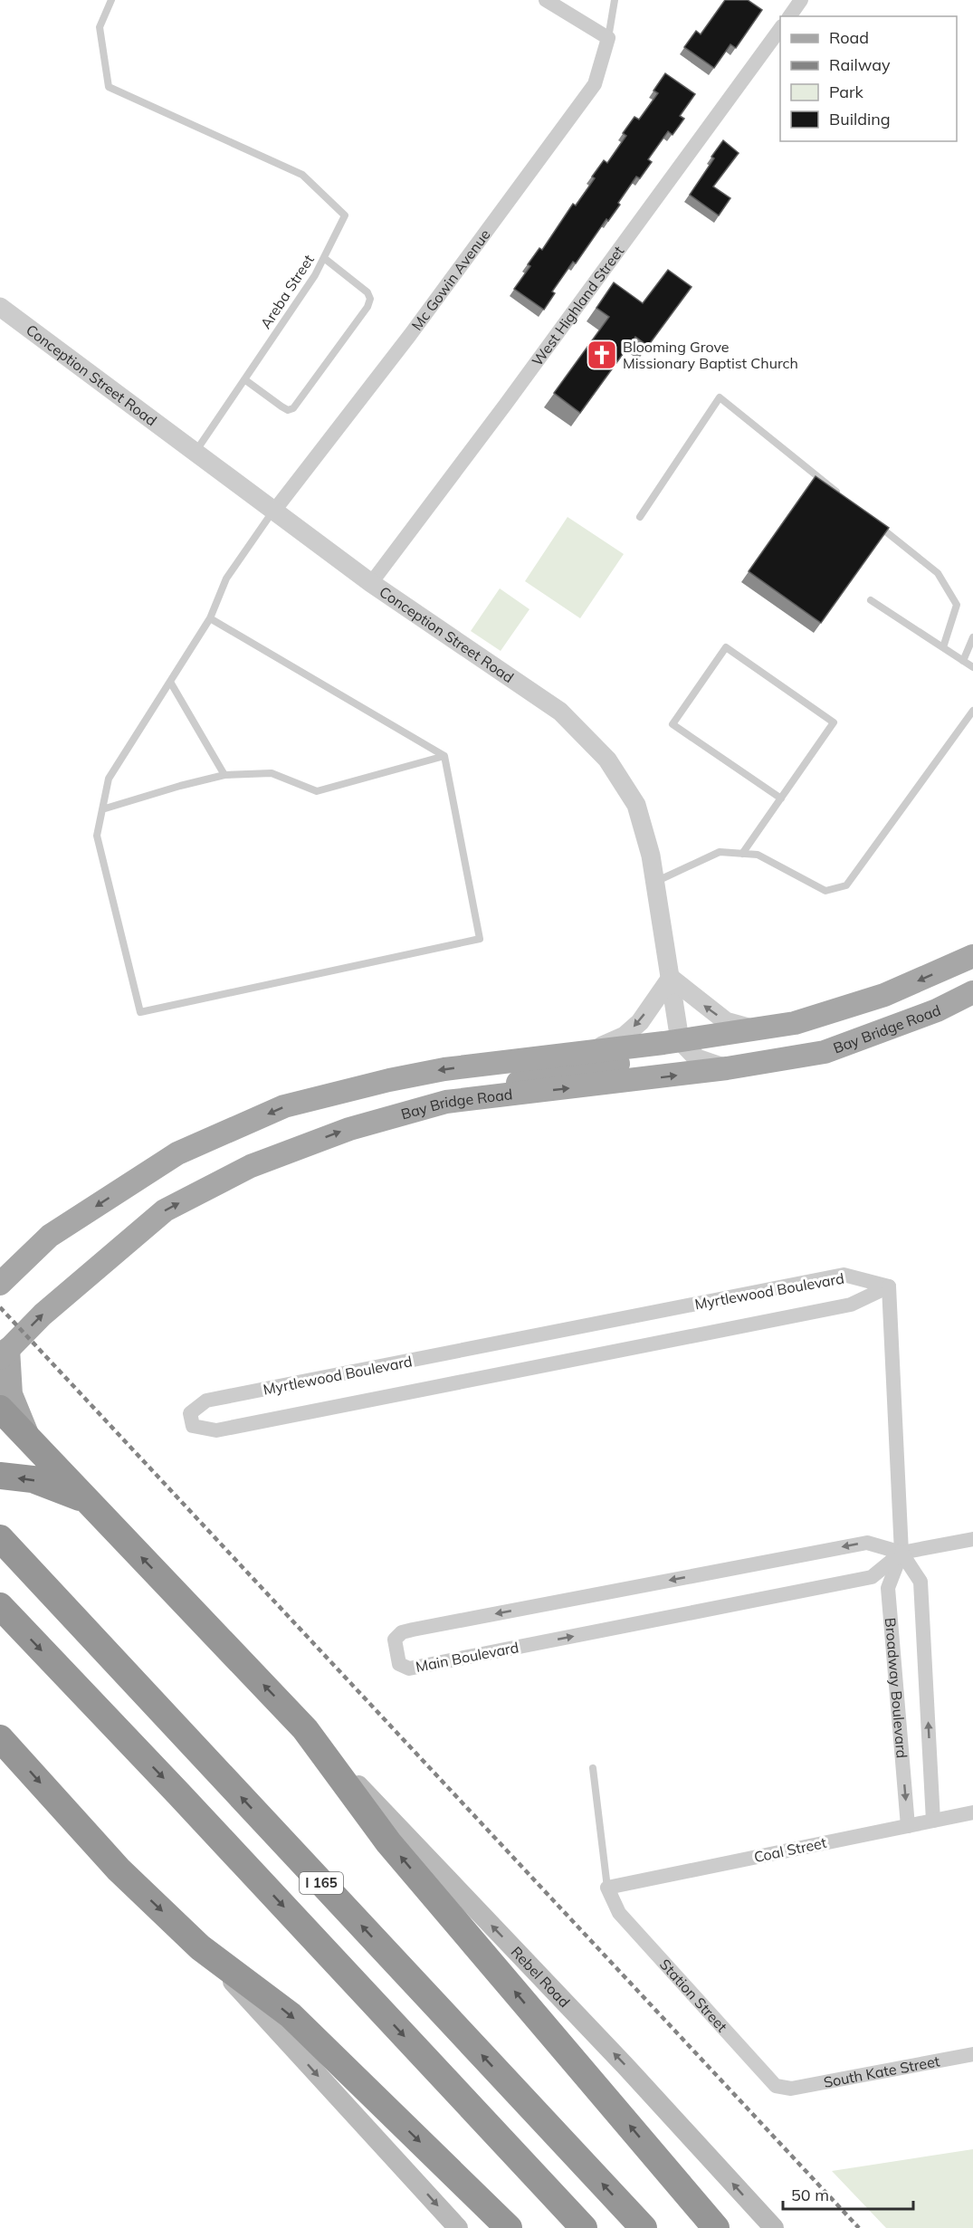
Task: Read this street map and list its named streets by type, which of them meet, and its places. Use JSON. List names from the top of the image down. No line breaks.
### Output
{"streets":{"highway":["I 165"],"main road":["Bay Bridge Road","Rebel Road"],"street":["Mc Gowin Avenue","West Highland Street","Conception Street Road","Myrtlewood Boulevard","Main Boulevard","Broadway Boulevard","Coal Street","Station Street","South Kate Street"],"lane":["Areba Street"]},"crossings":[["Mc Gowin Avenue","Conception Street Road"],["Areba Street","Conception Street Road"],["West Highland Street","Conception Street Road"],["Myrtlewood Boulevard","Broadway Boulevard"],["Main Boulevard","Broadway Boulevard"],["Broadway Boulevard","Coal Street"],["Coal Street","Station Street"],["Station Street","South Kate Street"]],"one_way":["Rebel Road"],"places":{"church":["Blooming Grove Missionary Baptist Church"]},"legend":["Road","Railway","Park","Building"],"scale_bar":"50 m"}
